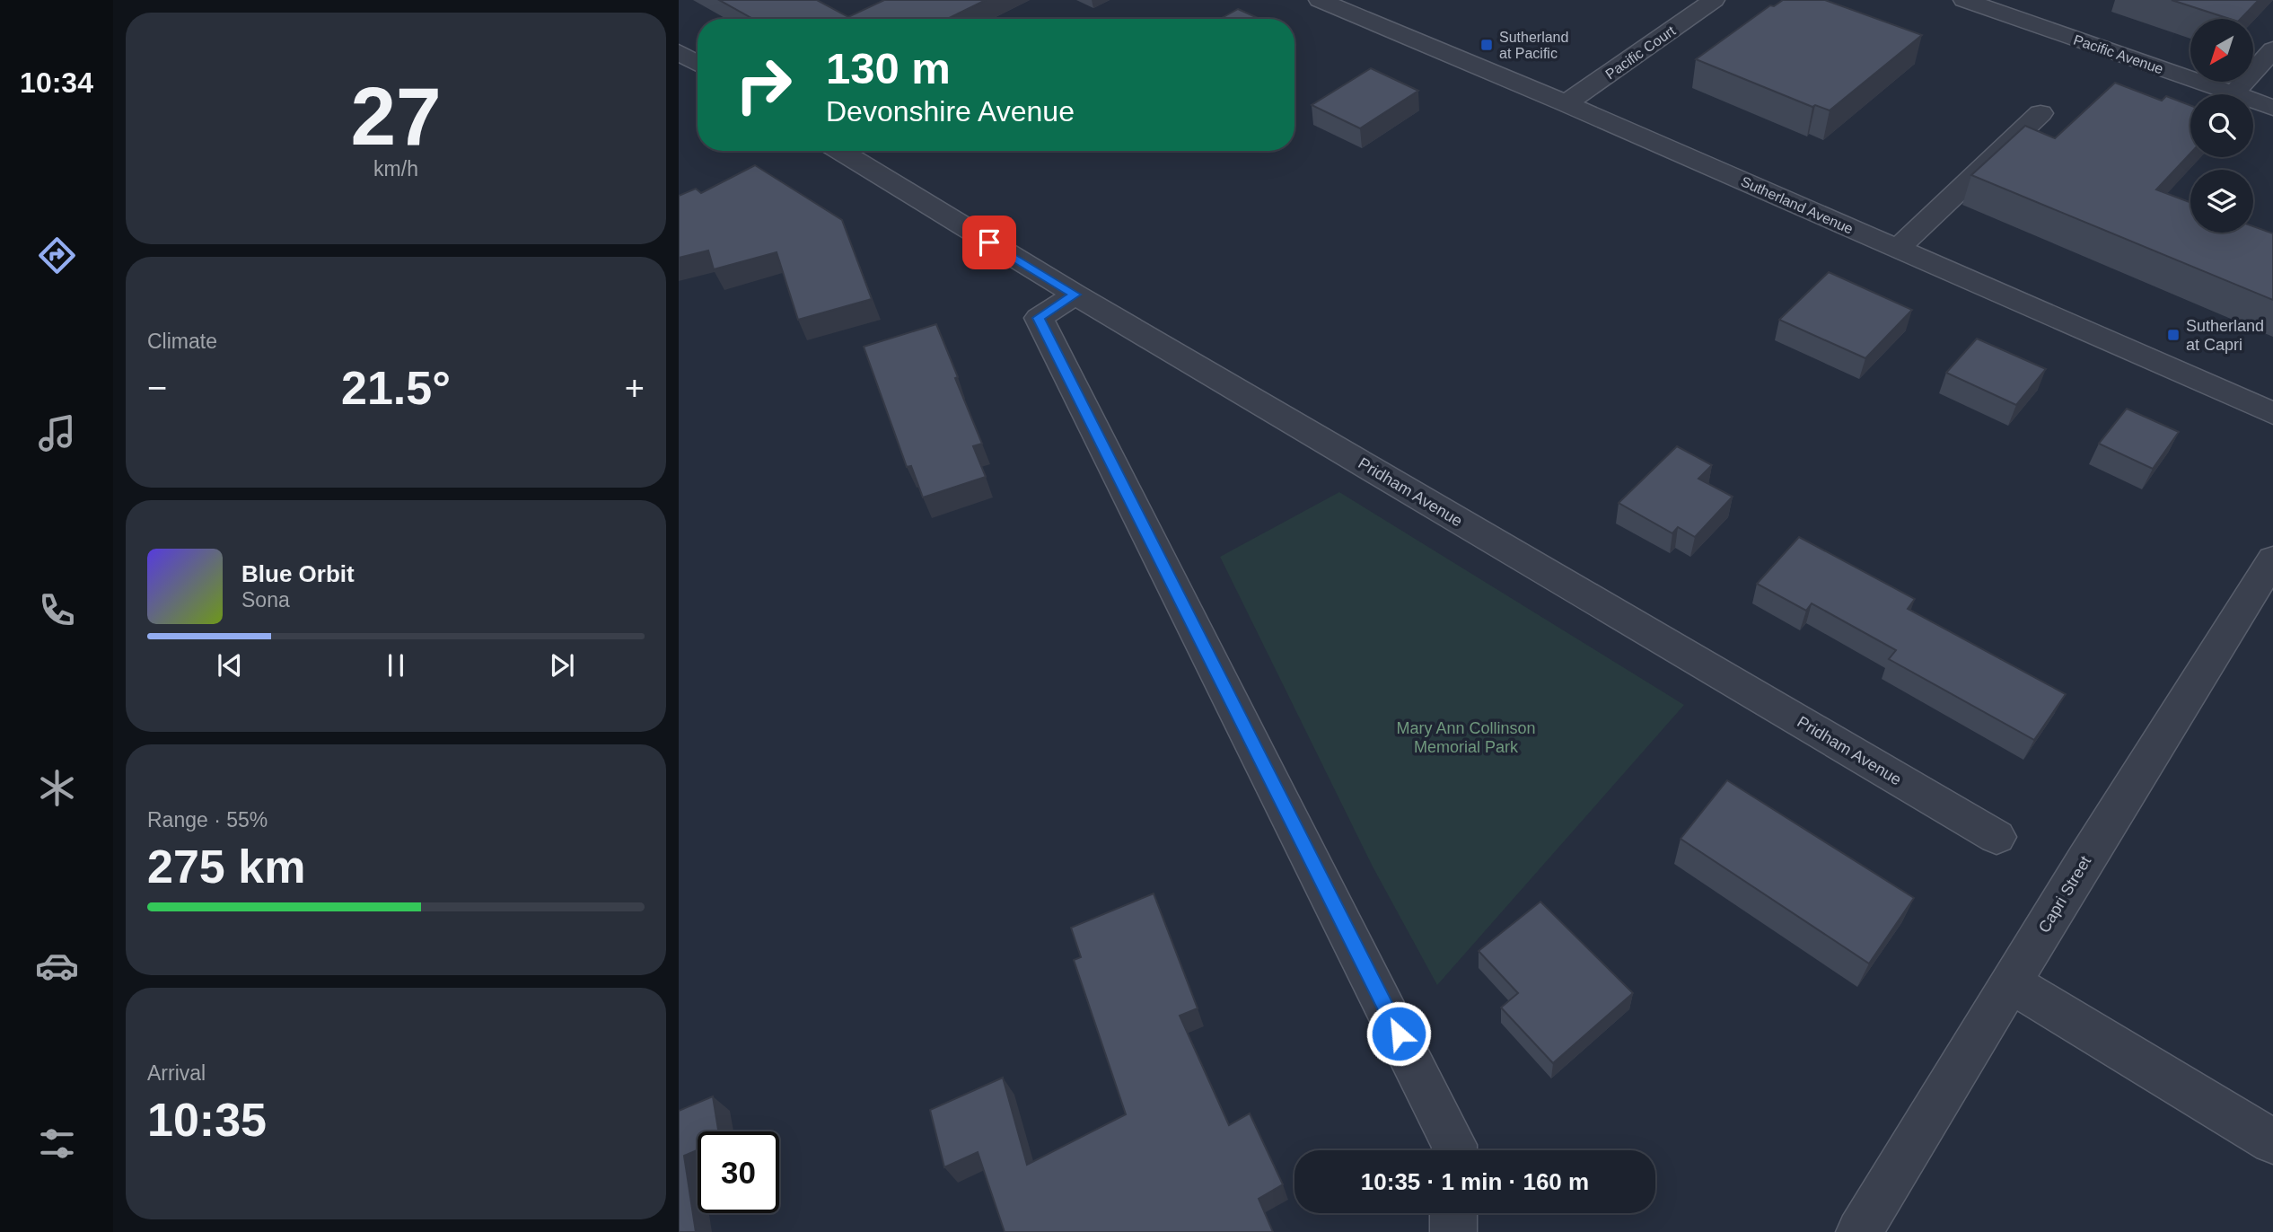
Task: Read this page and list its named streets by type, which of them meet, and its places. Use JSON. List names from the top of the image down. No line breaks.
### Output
{"streets":{"street":["Pacific Court","Pacific Avenue","Sutherland Avenue","Pridham Avenue","Capri Street"]},"crossings":[["Pacific Court","Sutherland Avenue"]],"parks":["Mary Ann Collinson Memorial Park"],"places":{"transit":["Sutherland at Pacific","Sutherland at Capri"]},"north":"bottom left","page":{"tabs":"10:34","tile":[["27","km/h"],"Climate",["Range · 55%","275 km"],["Arrival","10:35"]],"turn":["130 m","Devonshire Avenue"],"heat":["−","21.5°","+"],"song":["Blue Orbit","Sona"],"limit":"30","trip":"10:35 · 1 min · 160 m"}}
